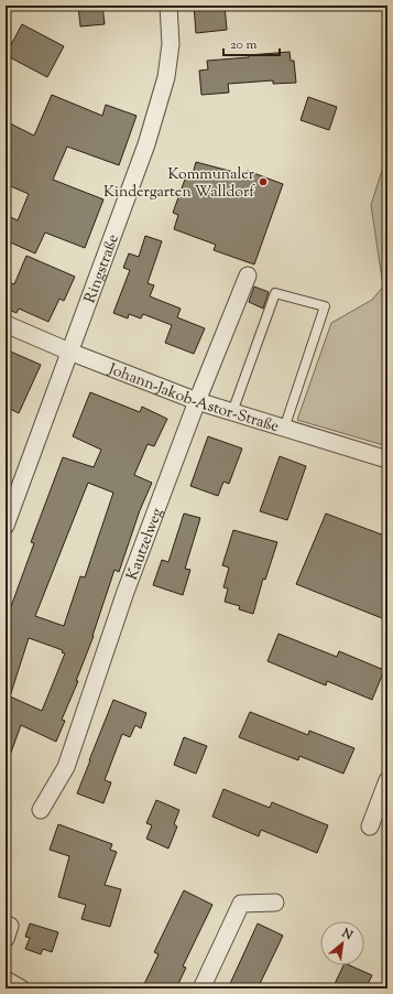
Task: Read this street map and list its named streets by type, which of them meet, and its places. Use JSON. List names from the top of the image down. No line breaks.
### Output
{"streets":{"street":["Ringstraße","Johann-Jakob-Astor-Straße","Kautzelweg"]},"crossings":[["Ringstraße","Johann-Jakob-Astor-Straße"],["Johann-Jakob-Astor-Straße","Kautzelweg"]],"places":["Kommunaler Kindergarten Walldorf"],"scale_bar":"20 m","north":"top right"}
